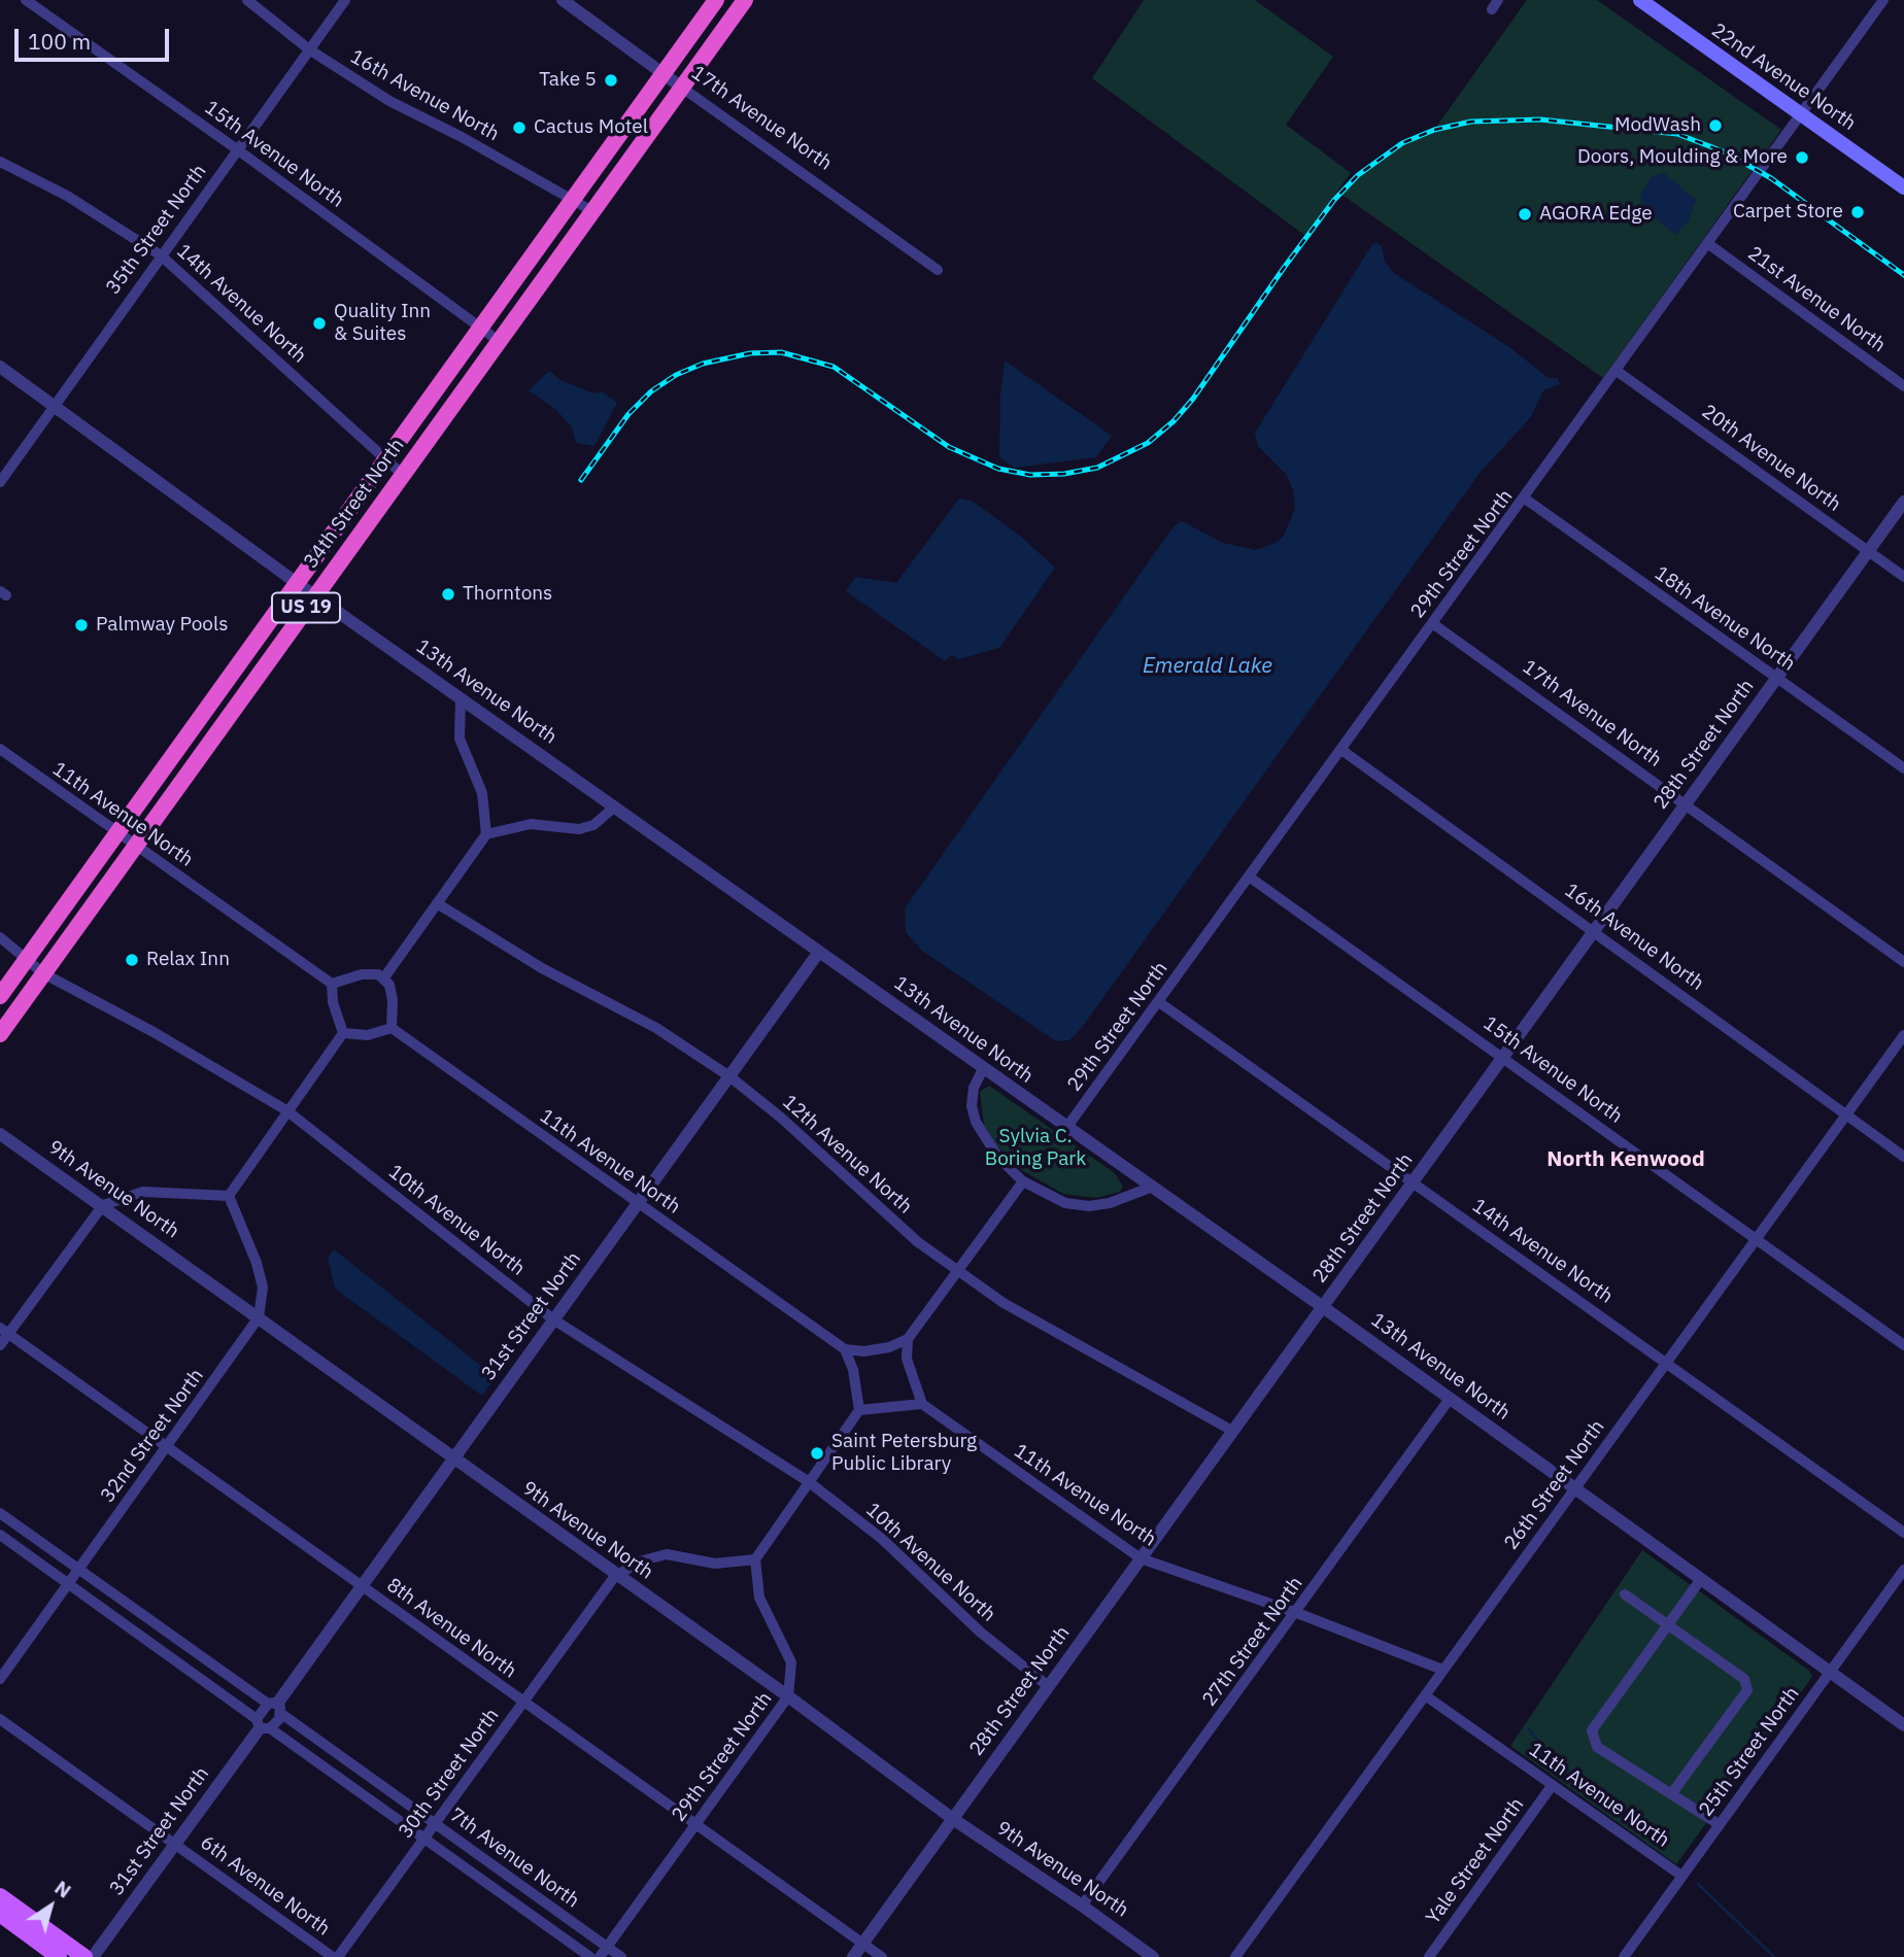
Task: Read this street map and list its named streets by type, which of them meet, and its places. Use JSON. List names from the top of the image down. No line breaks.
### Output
{"streets":{"highway":["34th Street North","US 19"],"main road":["22nd Avenue North"],"street":["16th Avenue North","17th Avenue North","15th Avenue North","35th Street North","21st Avenue North","14th Avenue North","20th Avenue North","29th Street North","18th Avenue North","13th Avenue North","28th Street North","11th Avenue North","12th Avenue North","9th Avenue North","10th Avenue North","31st Street North","32nd Street North","26th Street North","8th Avenue North","27th Street North","25th Street North","30th Street North","7th Avenue North","Yale Street North","6th Avenue North"]},"crossings":[["22nd Avenue North","29th Street North"],["16th Avenue North","35th Street North"],["16th Avenue North","34th Street North"],["16th Avenue North","29th Street North"],["16th Avenue North","28th Street North"],["16th Avenue North","26th Street North"],["17th Avenue North","34th Street North"],["17th Avenue North","29th Street North"],["17th Avenue North","28th Street North"],["15th Avenue North","35th Street North"],["15th Avenue North","34th Street North"],["15th Avenue North","29th Street North"],["15th Avenue North","28th Street North"],["15th Avenue North","26th Street North"],["35th Street North","14th Avenue North"],["35th Street North","13th Avenue North"],["21st Avenue North","29th Street North"],["14th Avenue North","34th Street North"],["14th Avenue North","29th Street North"],["14th Avenue North","28th Street North"],["14th Avenue North","26th Street North"],["20th Avenue North","29th Street North"],["20th Avenue North","28th Street North"],["34th Street North","13th Avenue North"],["34th Street North","11th Avenue North"],["34th Street North","10th Avenue North"],["29th Street North","18th Avenue North"],["29th Street North","13th Avenue North"],["29th Street North","9th Avenue North"],["29th Street North","8th Avenue North"],["29th Street North","7th Avenue North"],["18th Avenue North","28th Street North"],["13th Avenue North","28th Street North"],["13th Avenue North","31st Street North"],["13th Avenue North","26th Street North"],["13th Avenue North","27th Street North"],["13th Avenue North","25th Street North"],["28th Street North","11th Avenue North"],["28th Street North","12th Avenue North"],["28th Street North","9th Avenue North"],["28th Street North","10th Avenue North"],["28th Street North","8th Avenue North"],["11th Avenue North","31st Street North"],["11th Avenue North","26th Street North"],["11th Avenue North","27th Street North"],["11th Avenue North","25th Street North"],["11th Avenue North","Yale Street North"],["12th Avenue North","31st Street North"],["9th Avenue North","31st Street North"],["9th Avenue North","32nd Street North"],["9th Avenue North","27th Street North"],["9th Avenue North","30th Street North"],["10th Avenue North","31st Street North"],["31st Street North","8th Avenue North"],["31st Street North","7th Avenue North"],["31st Street North","6th Avenue North"],["32nd Street North","8th Avenue North"],["32nd Street North","7th Avenue North"],["8th Avenue North","30th Street North"],["30th Street North","7th Avenue North"]],"districts":["North Kenwood"],"water":["Emerald Lake"],"parks":["Sylvia C. Boring Park"],"places":["Take 5","ModWash","Cactus Motel","Doors, Moulding & More","Carpet Store","AGORA Edge","Quality Inn & Suites","Thorntons","Palmway Pools","Relax Inn","Saint Petersburg Public Library"],"scale_bar":"100 m","north":"top right"}
